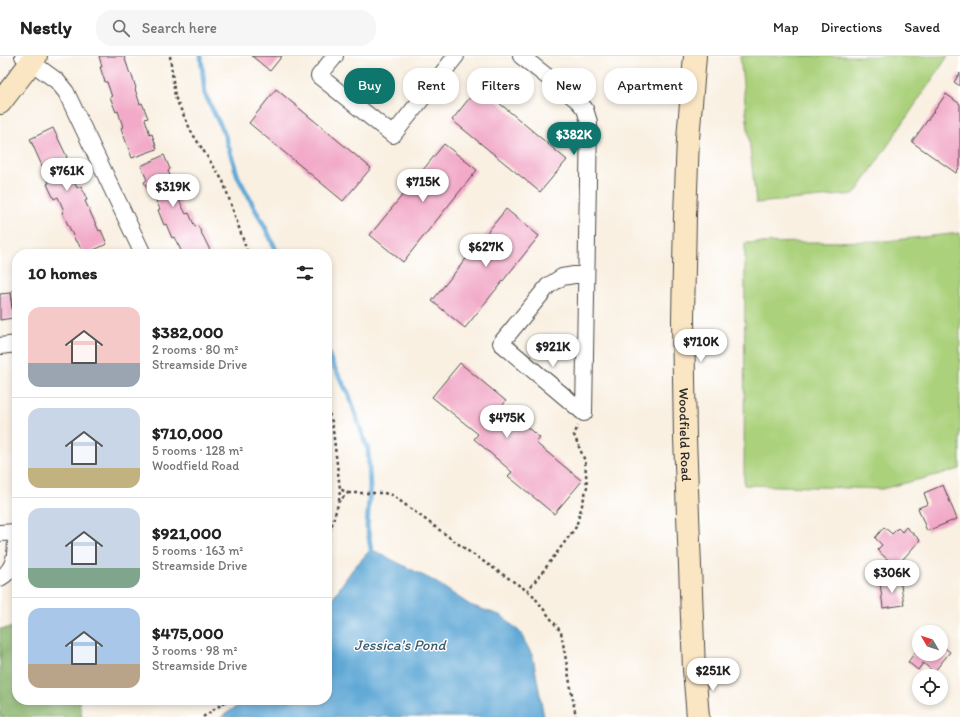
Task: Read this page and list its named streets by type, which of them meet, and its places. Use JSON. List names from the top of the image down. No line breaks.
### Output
{"streets":{"main road":["Woodfield Road"]},"water":["Jessica's Pond"],"north":"top left","page":{"header":"Nestly","search":"Search here","nav":["Map","Directions","Saved"],"chip":["Buy","Rent","Filters","New","Apartment"],"price":["$382K","$761K","$715K","$319K","$627K","$710K","$921K","$475K","$306K","$251K"],"heading":"10 homes","list":[{"name":"$382,000","note":"2 rooms · 80 m² · Streamside Drive"},{"name":"$710,000","note":"5 rooms · 128 m² · Woodfield Road"},{"name":"$921,000","note":"5 rooms · 163 m² · Streamside Drive"},{"name":"$475,000","note":"3 rooms · 98 m² · Streamside Drive"}]}}
